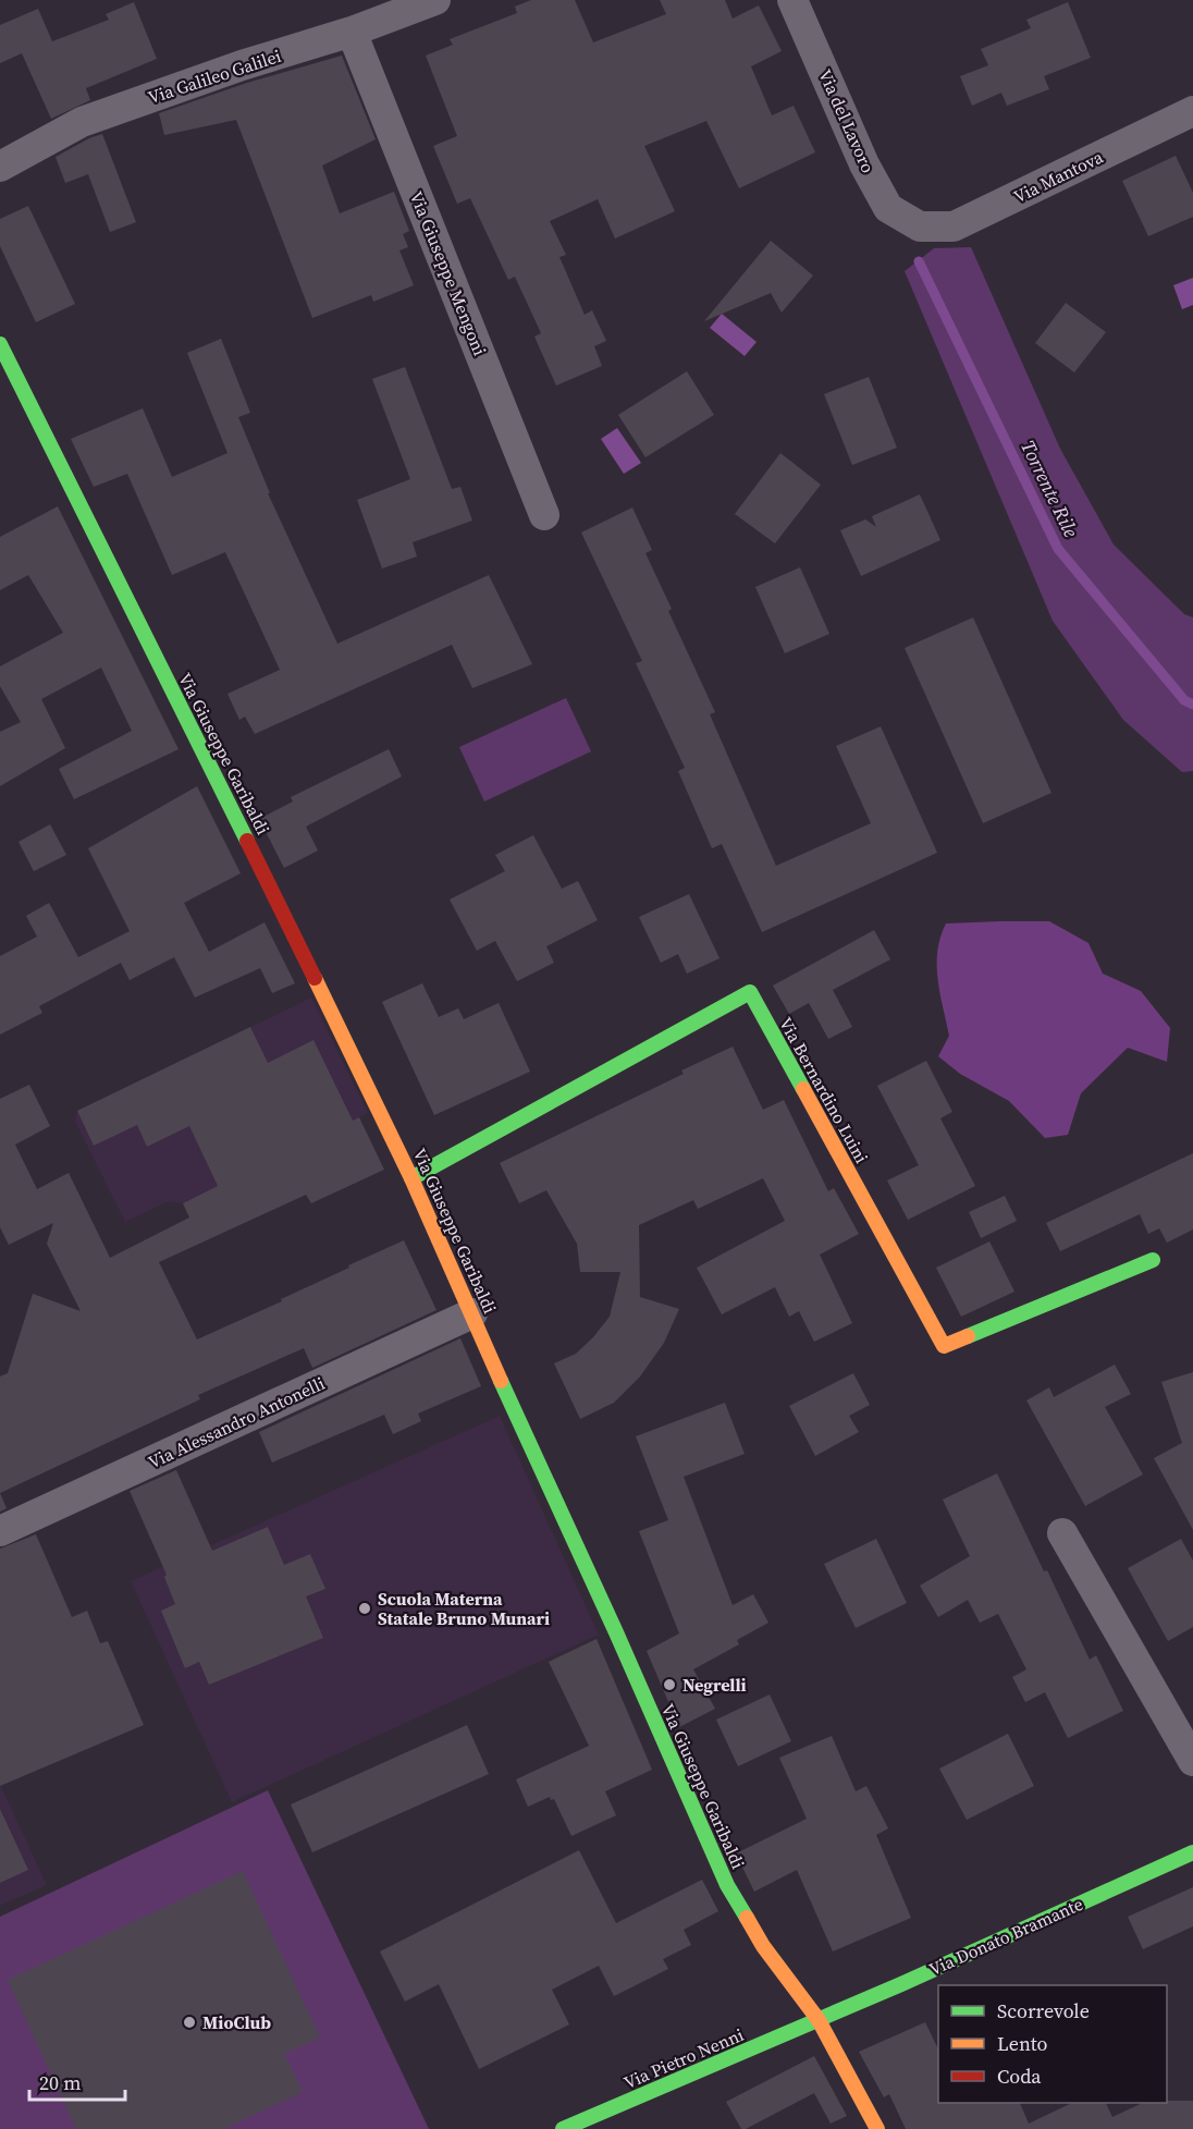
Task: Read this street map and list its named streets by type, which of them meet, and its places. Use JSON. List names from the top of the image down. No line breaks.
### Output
{"streets":{"street":["Via Galileo Galilei","Via del Lavoro","Via Mantova","Via Giuseppe Mengoni","Via Giuseppe Garibaldi","Via Bernardino Luini","Via Alessandro Antonelli","Via Donato Bramante","Via Pietro Nenni"]},"crossings":[["Via Galileo Galilei","Via Giuseppe Mengoni"],["Via del Lavoro","Via Mantova"],["Via Giuseppe Garibaldi","Via Bernardino Luini"],["Via Giuseppe Garibaldi","Via Alessandro Antonelli"],["Via Giuseppe Garibaldi","Via Donato Bramante"],["Via Giuseppe Garibaldi","Via Pietro Nenni"],["Via Donato Bramante","Via Pietro Nenni"]],"water":["Torrente Rile"],"places":["Scuola Materna Statale Bruno Munari","Negrelli","MioClub"],"legend":["Scorrevole","Lento","Coda"],"scale_bar":"20 m"}
